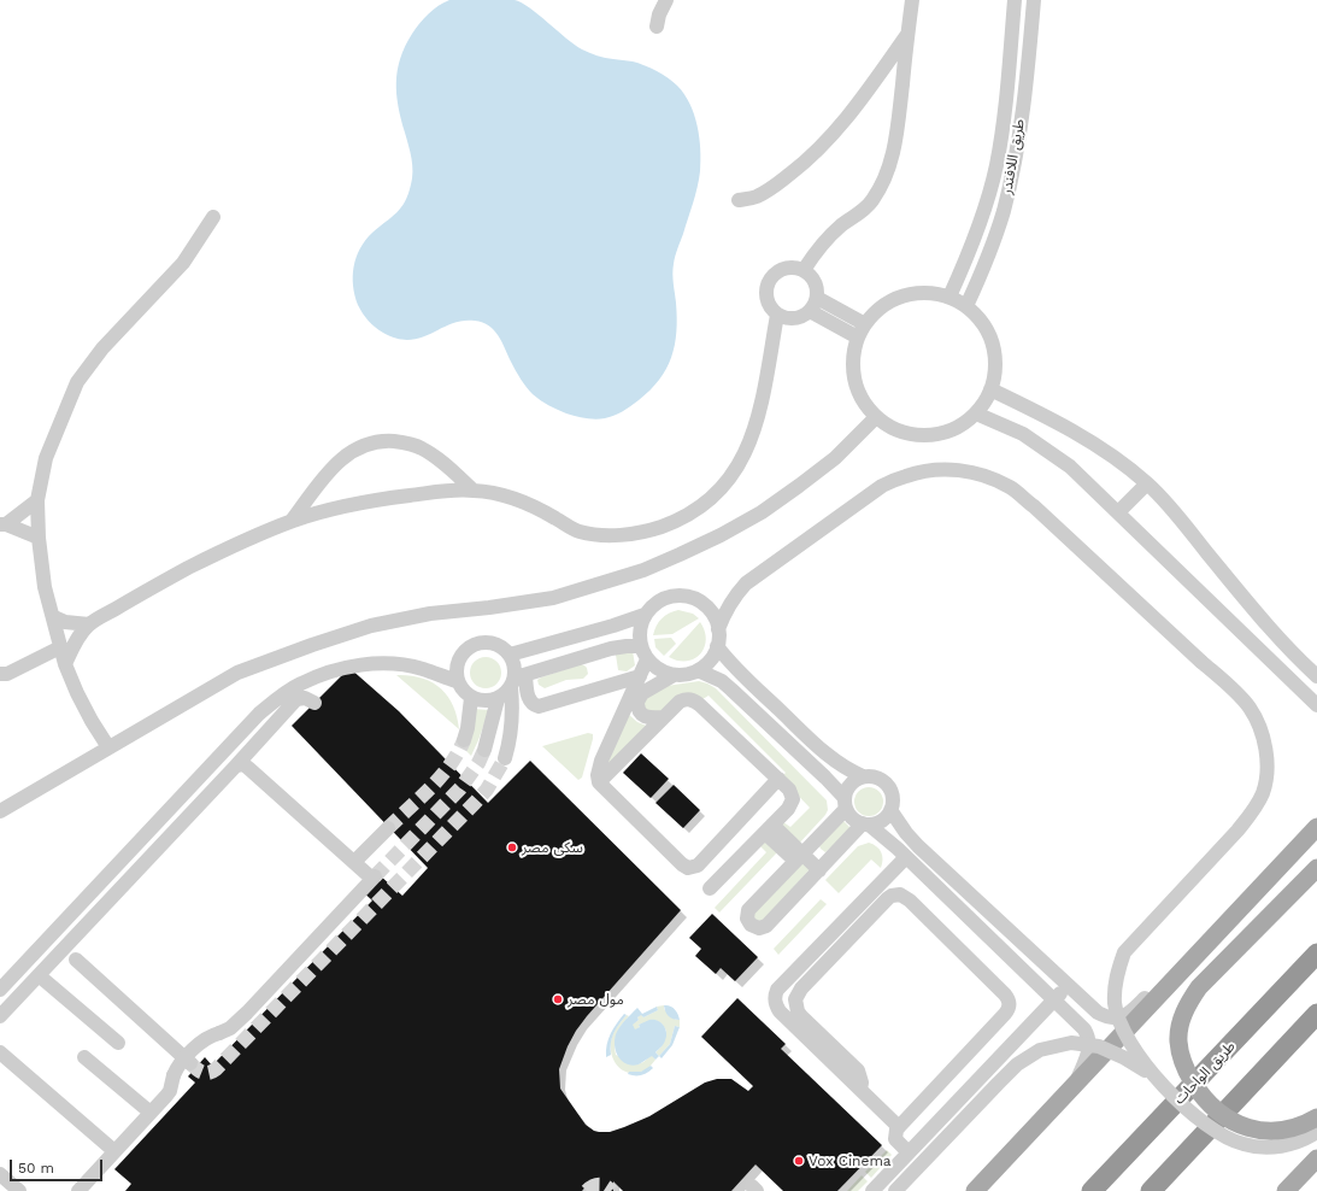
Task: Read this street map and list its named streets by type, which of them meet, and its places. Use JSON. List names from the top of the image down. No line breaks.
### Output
{"streets":{"highway":["طريق الواحات"],"street":["طريق اللافندر"]},"places":["سكى مصر","مول مصر","Vox Cinema"],"scale_bar":"50 m"}
